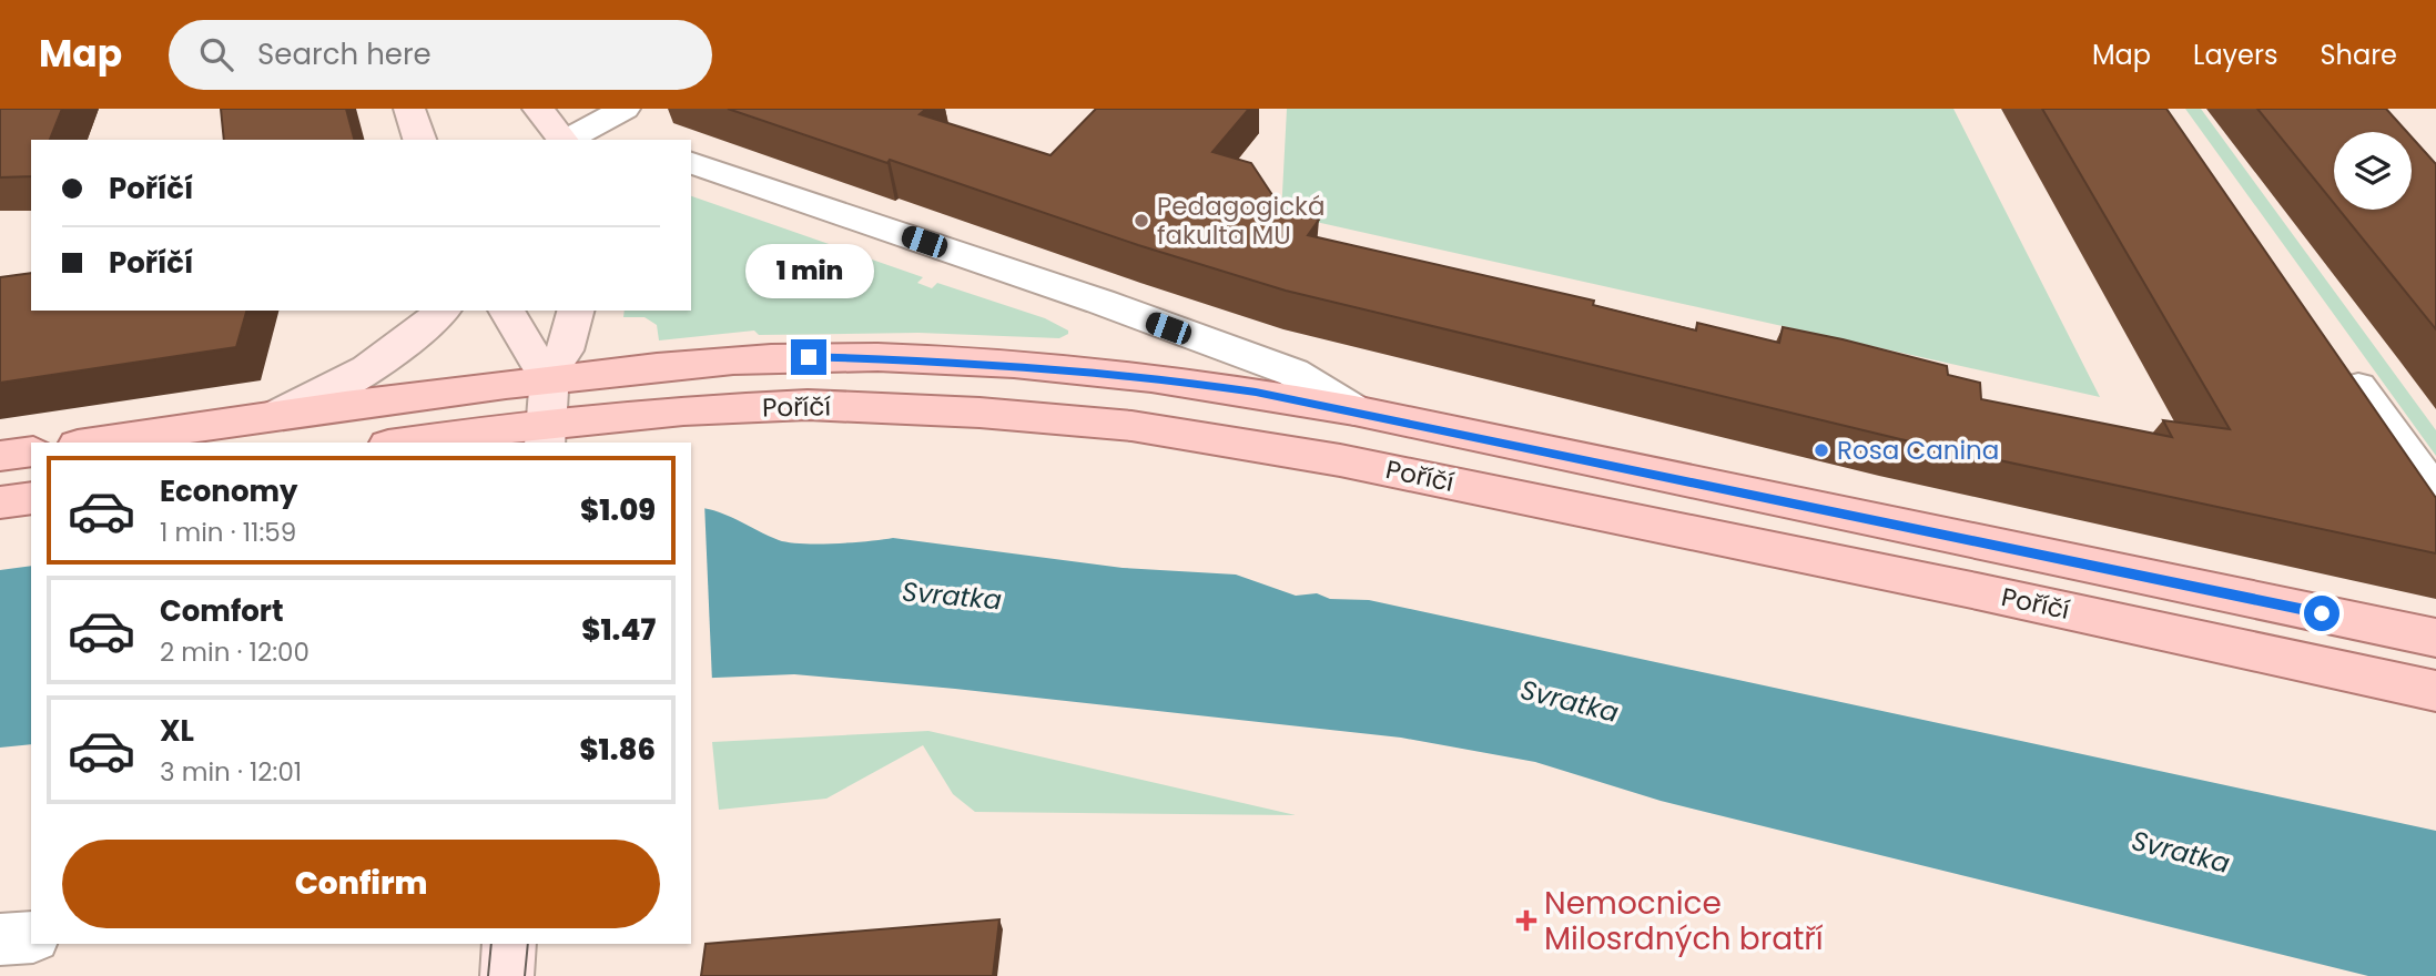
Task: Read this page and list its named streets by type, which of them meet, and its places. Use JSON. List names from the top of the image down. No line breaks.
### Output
{"streets":{"main road":["Poříčí"]},"water":["Svratka"],"places":{"other":["Pedagogická fakulta MU","Rosa Canina"],"health":["Nemocnice Milosrdných bratří"]},"page":{"header":"Map","search":"Search here","nav":["Map","Layers","Share"],"banner":["Poříčí","Poříčí"],"bubble":"1 min","list":[{"name":"Economy","note":"1 min · 11:59","value":"$1.09"},{"name":"Comfort","note":"2 min · 12:00","value":"$1.47"},{"name":"XL","note":"3 min · 12:01","value":"$1.86"}],"buttons":"Confirm"}}
